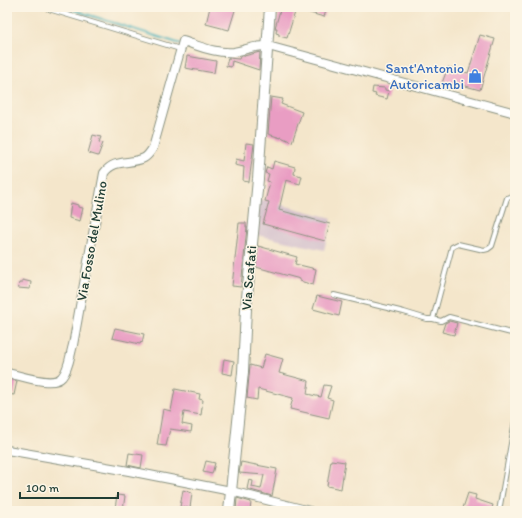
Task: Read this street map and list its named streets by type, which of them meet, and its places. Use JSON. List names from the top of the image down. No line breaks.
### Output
{"streets":{"street":["Via Fosso del Mulino","Via Scafati"]},"places":{"shop":["Sant'Antonio Autoricambi"]},"scale_bar":"100 m"}
